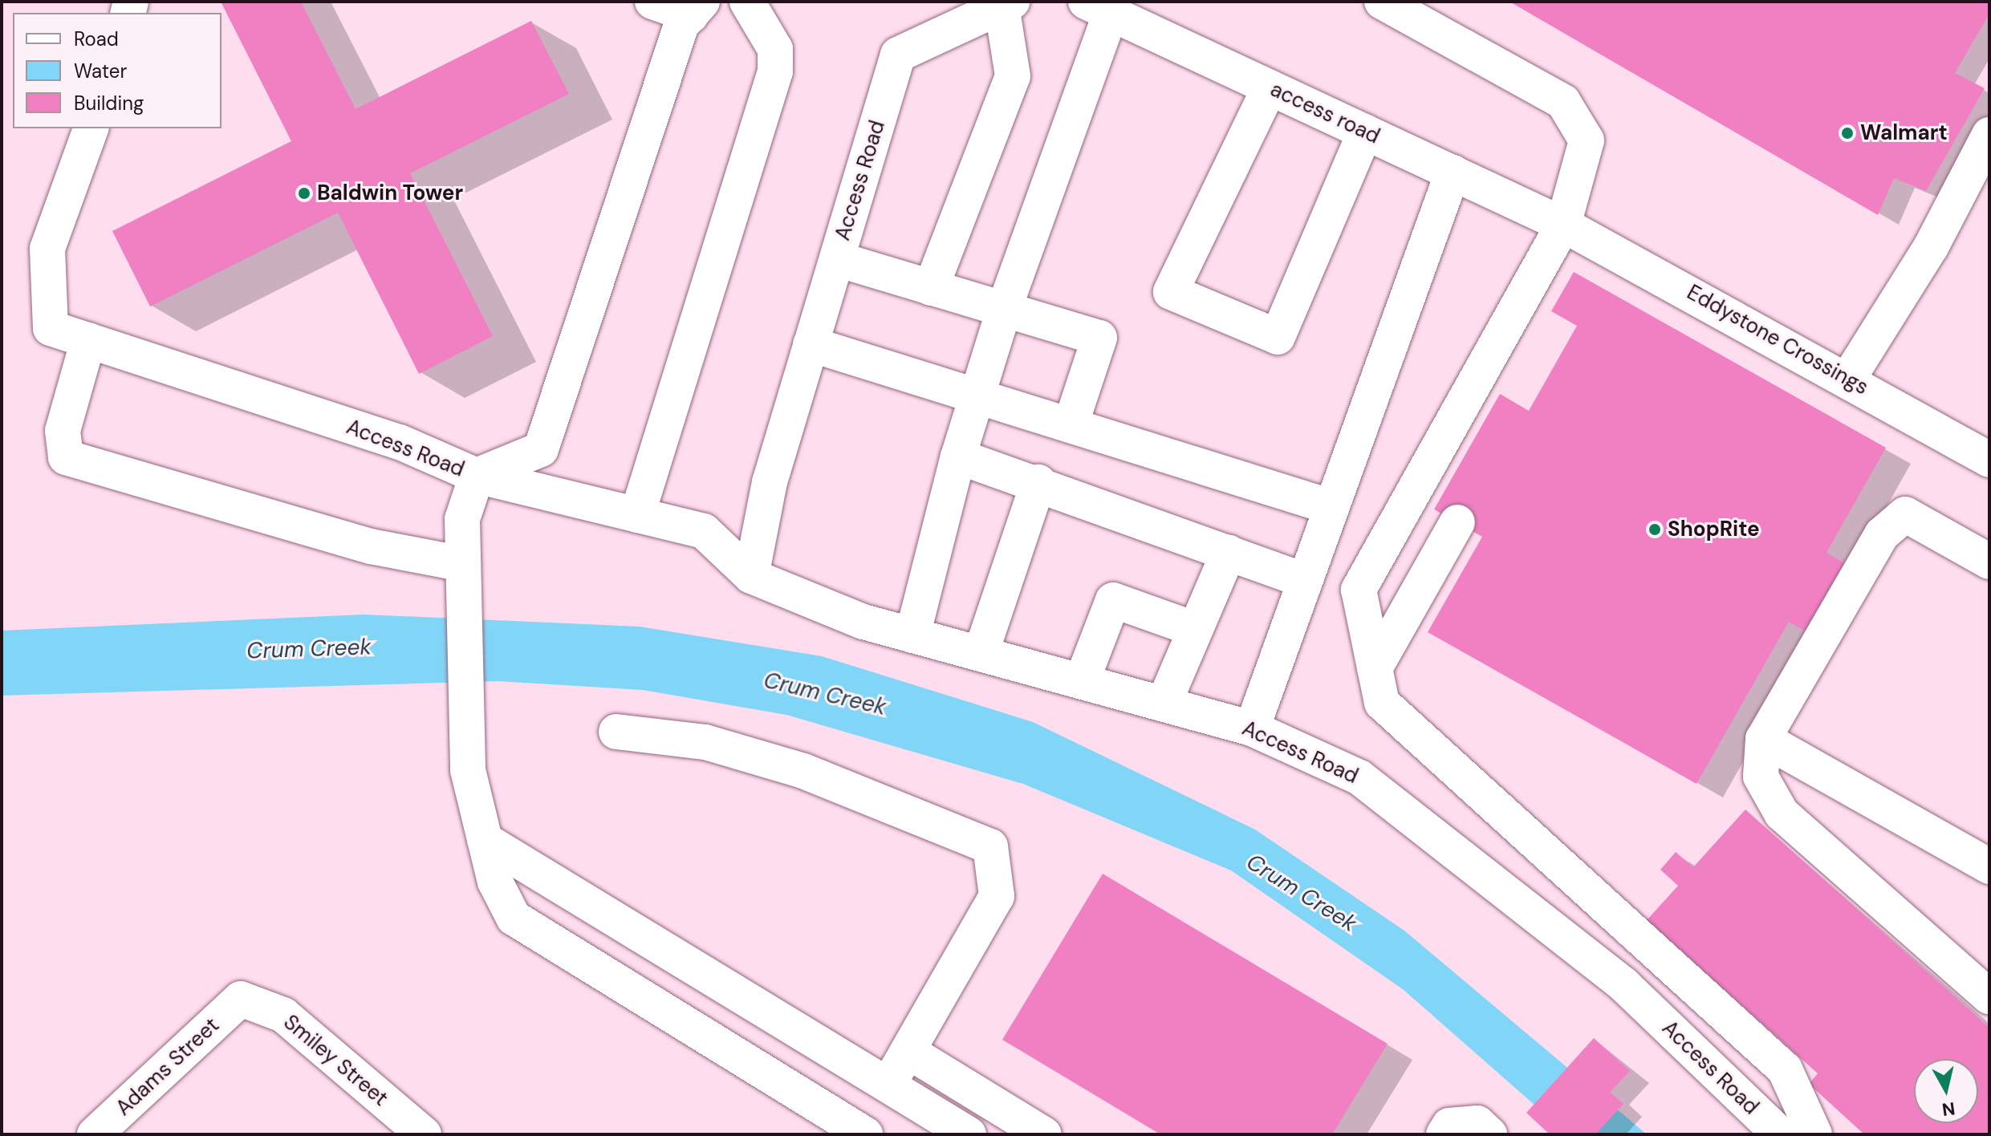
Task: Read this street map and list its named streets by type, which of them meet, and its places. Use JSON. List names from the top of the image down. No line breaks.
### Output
{"streets":{"street":["access road","Access Road","Eddystone Crossings","Smiley Street","Adams Street"]},"crossings":[["access road","Eddystone Crossings"],["Smiley Street","Adams Street"]],"water":["Crum Creek"],"places":["Walmart","Baldwin Tower","ShopRite"],"legend":["Road","Water","Building"],"north":"bottom"}
